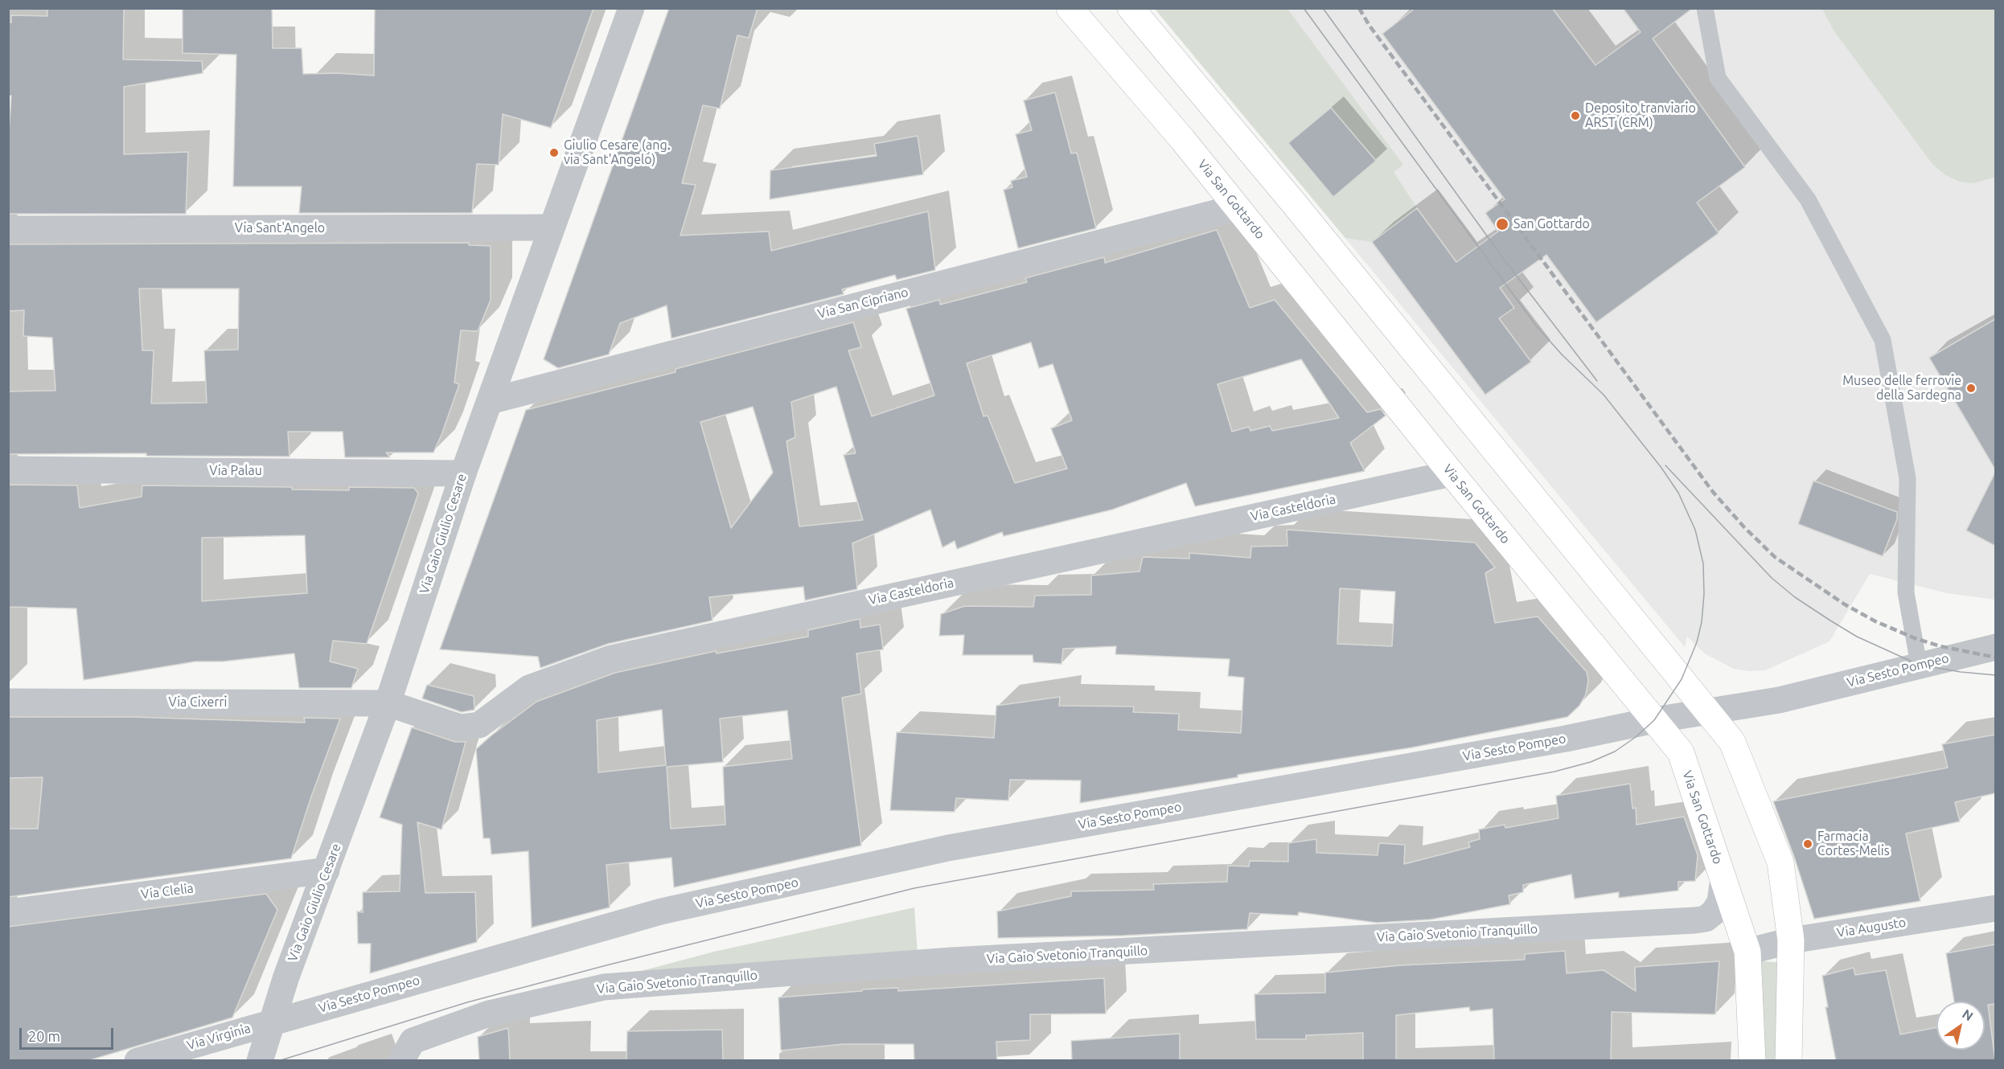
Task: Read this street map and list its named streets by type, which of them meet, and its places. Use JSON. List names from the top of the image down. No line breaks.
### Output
{"streets":{"main road":["Via San Gottardo"],"street":["Via Sant'Angelo","Via San Cipriano","Via Palau","Via Casteldoria","Via Gaio Giulio Cesare","Via Sesto Pompeo","Via Cixerri","Via Clelia","Via Augusto","Via Gaio Svetonio Tranquillo","Via Virginia"]},"crossings":[["Via San Gottardo","Via San Cipriano"],["Via San Gottardo","Via Casteldoria"],["Via San Gottardo","Via Sesto Pompeo"],["Via San Gottardo","Via Augusto"],["Via San Gottardo","Via Gaio Svetonio Tranquillo"],["Via Sant'Angelo","Via Gaio Giulio Cesare"],["Via San Cipriano","Via Gaio Giulio Cesare"],["Via Palau","Via Gaio Giulio Cesare"],["Via Casteldoria","Via Gaio Giulio Cesare"],["Via Casteldoria","Via Cixerri"],["Via Gaio Giulio Cesare","Via Sesto Pompeo"],["Via Gaio Giulio Cesare","Via Cixerri"],["Via Gaio Giulio Cesare","Via Clelia"],["Via Gaio Giulio Cesare","Via Virginia"],["Via Sesto Pompeo","Via Virginia"]],"places":["Deposito tranviario ARST (CRM)","Giulio Cesare (ang. via Sant'Angelo)","San Gottardo","Museo delle ferrovie della Sardegna","Farmacia Cortes-Melis"],"scale_bar":"20 m","north":"top right"}
